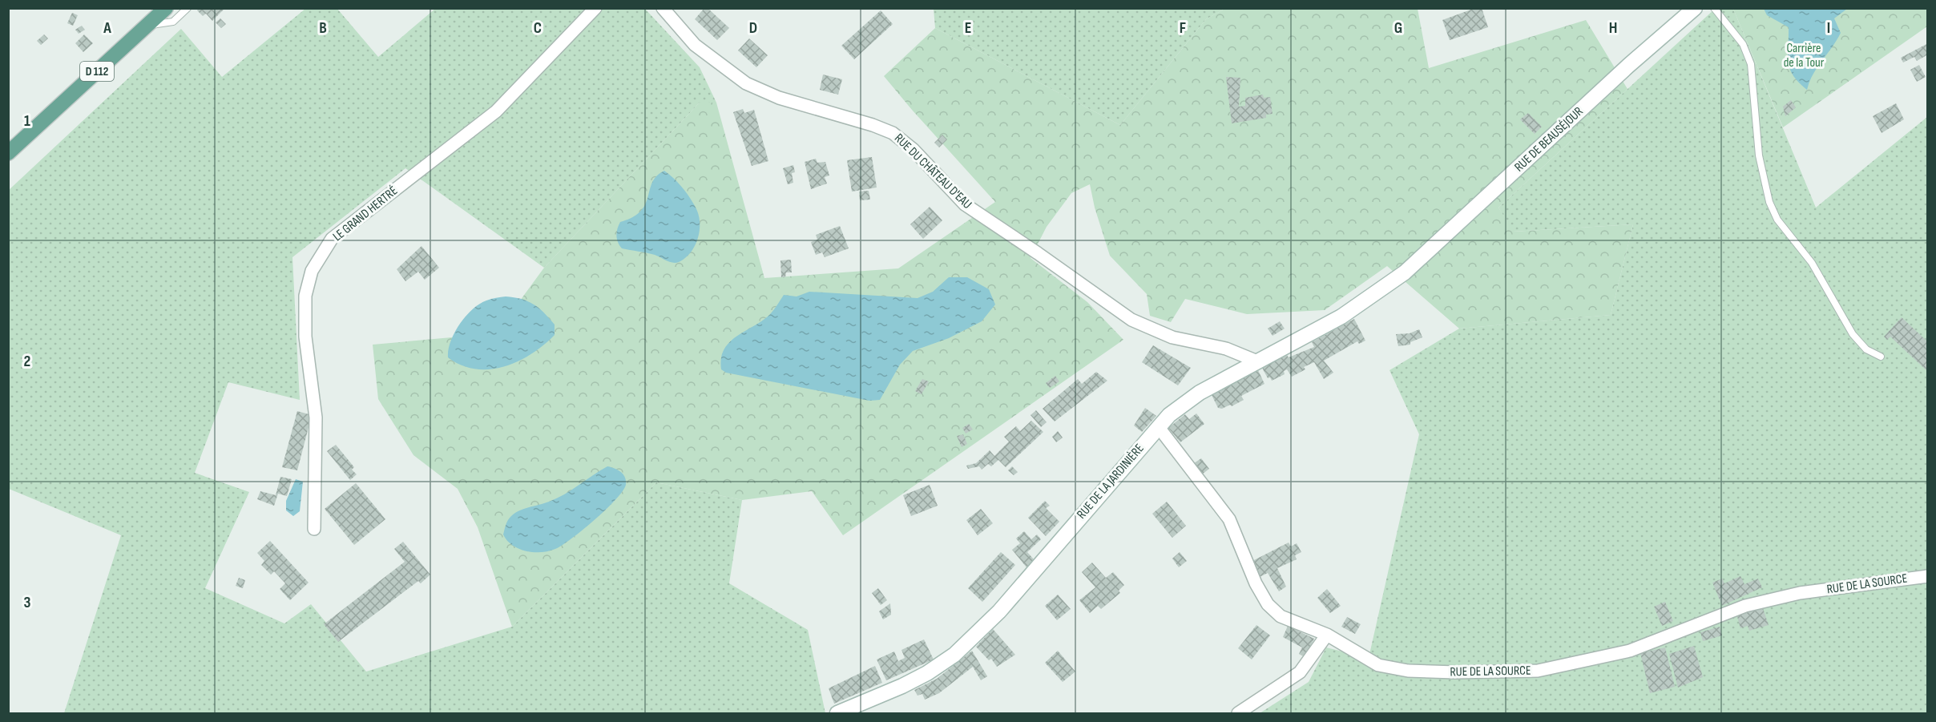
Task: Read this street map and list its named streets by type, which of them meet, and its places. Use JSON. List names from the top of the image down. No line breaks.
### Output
{"streets":{"main road":["D 112"],"street":["RUE DE BEAUSÉJOUR","RUE DU CHÂTEAU D'EAU","LE GRAND HERTRÉ","RUE DE LA JARDINIÈRE","RUE DE LA SOURCE"]},"crossings":[["RUE DE BEAUSÉJOUR","RUE DE LA JARDINIÈRE"],["RUE DU CHÂTEAU D'EAU","RUE DE LA JARDINIÈRE"],["RUE DE LA JARDINIÈRE","RUE DE LA SOURCE"]],"parks":["Carrière de la Tour"],"grid":{"columns":["A","B","C","D","E","F","G","H","I"],"rows":["1","2","3"]}}
